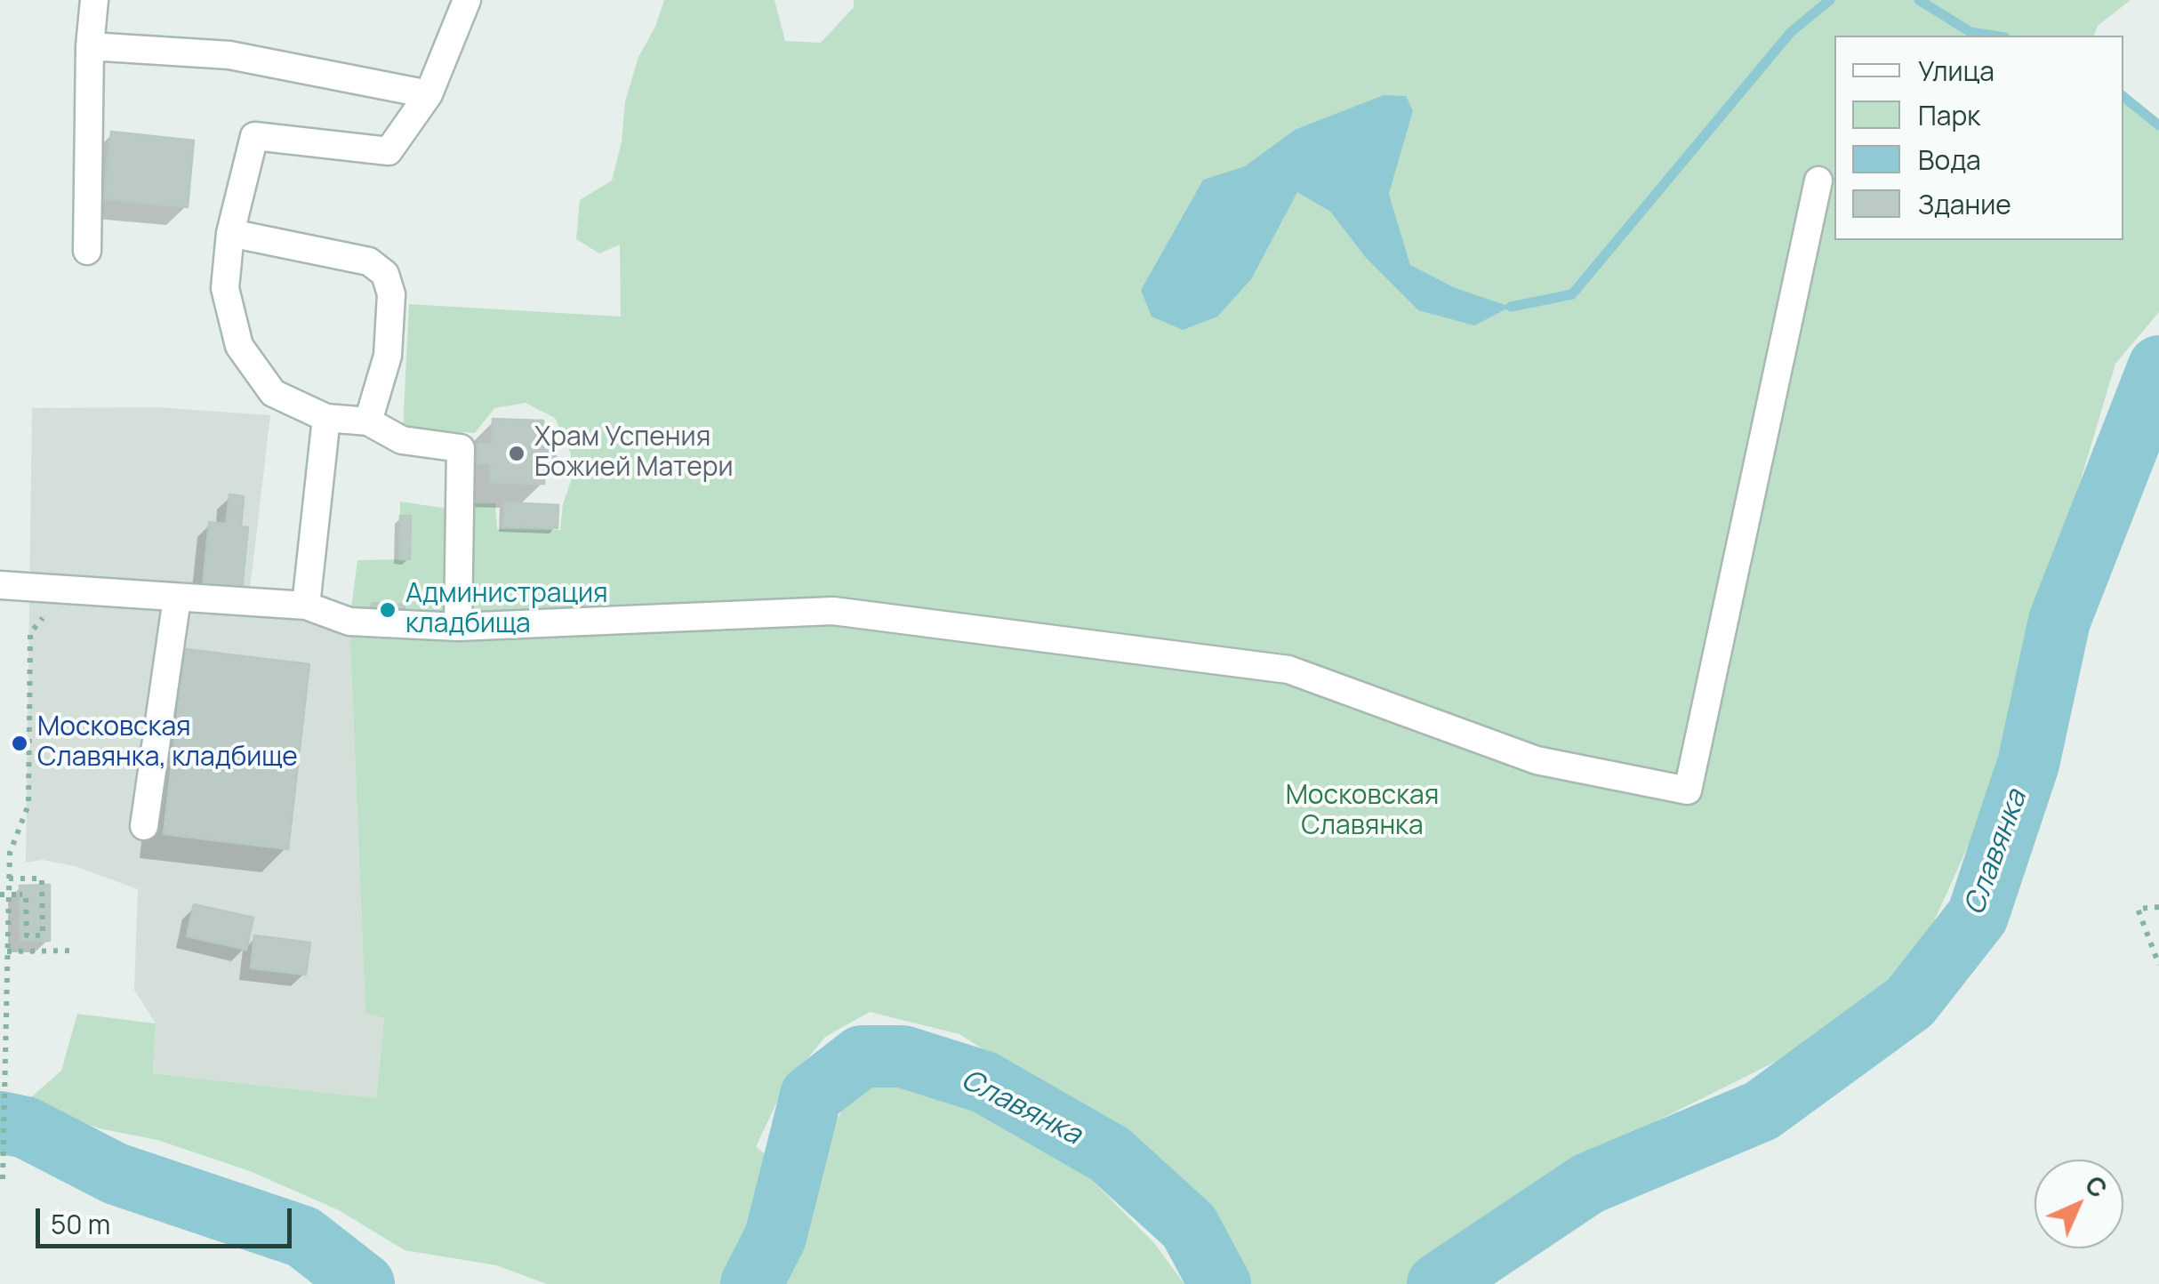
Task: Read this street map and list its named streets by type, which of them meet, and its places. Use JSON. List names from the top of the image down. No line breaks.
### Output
{"water":["Славянка"],"parks":["Московская Славянка"],"places":["Храм Успения Божией Матери","Администрация кладбища","Московская Славянка, кладбище"],"legend":["Улица","Парк","Вода","Здание"],"scale_bar":"50 m","north":"top right"}
